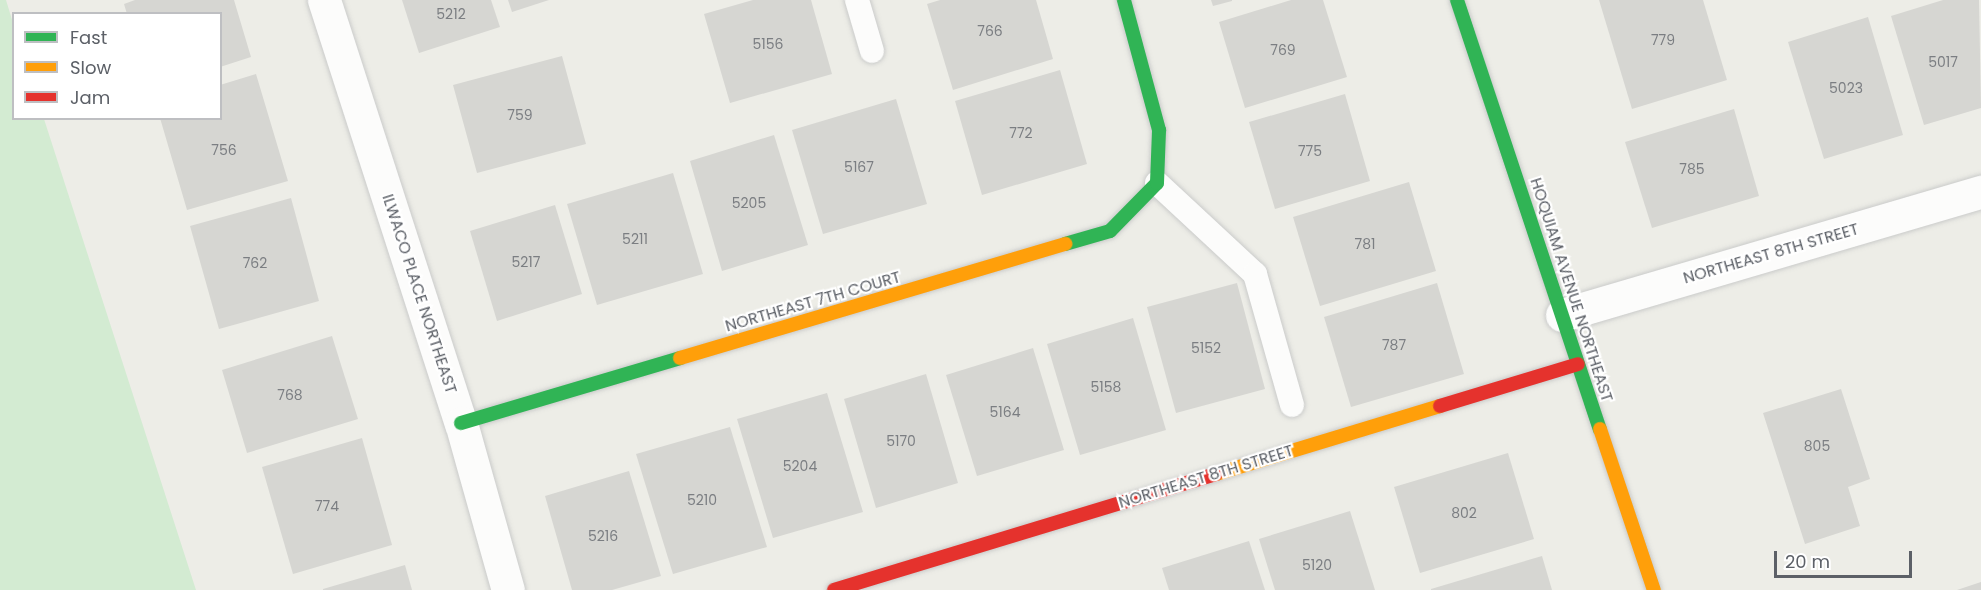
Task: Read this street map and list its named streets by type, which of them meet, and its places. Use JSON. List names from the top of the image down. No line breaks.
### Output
{"streets":{"street":["NORTHEAST 8TH STREET","HOQUIAM AVENUE NORTHEAST","ILWACO PLACE NORTHEAST","NORTHEAST 7TH COURT"]},"crossings":[["NORTHEAST 8TH STREET","HOQUIAM AVENUE NORTHEAST"],["ILWACO PLACE NORTHEAST","NORTHEAST 7TH COURT"]],"house_numbers":["5212","766","779","5156","769","5017","5023","759","772","756","775","5167","785","5205","5211","781","5217","762","787","5152","5158","768","5164","5170","805","5204","5210","774","802","5216","5120"],"legend":["Fast","Slow","Jam"],"scale_bar":"20 m"}
